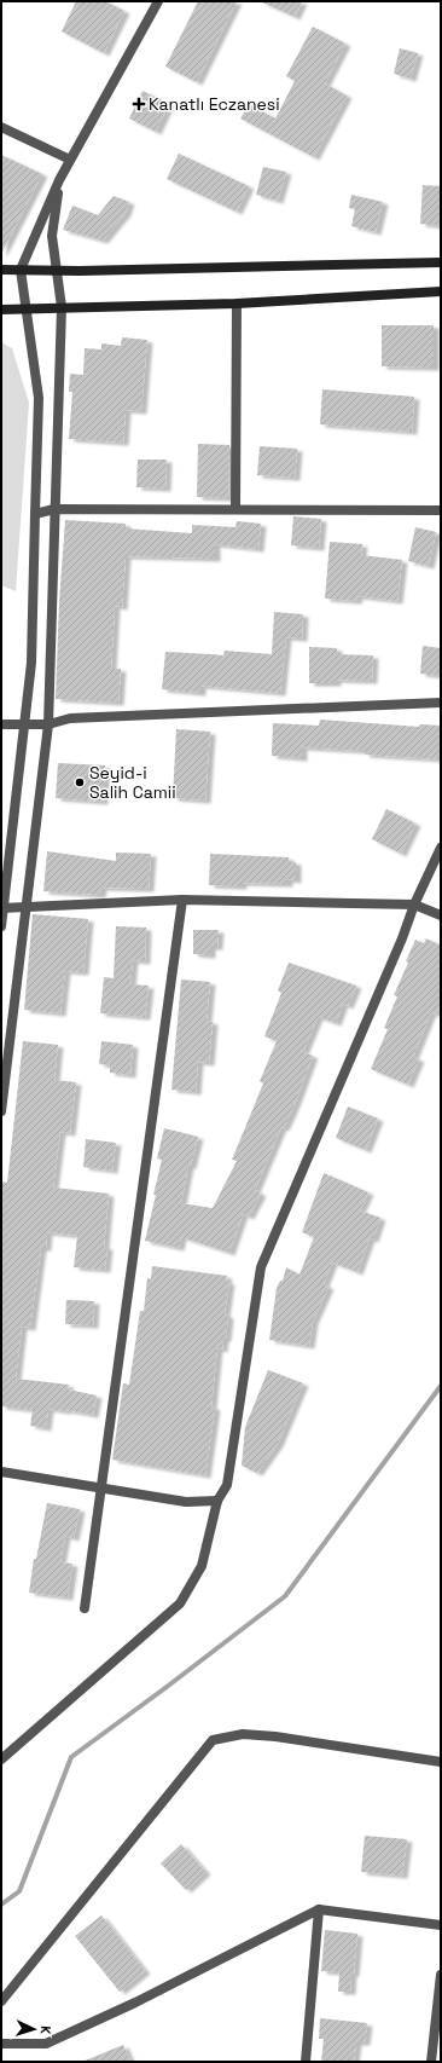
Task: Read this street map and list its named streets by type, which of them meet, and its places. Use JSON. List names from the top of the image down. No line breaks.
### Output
{"places":{"health":["Kanatlı Eczanesi"],"other":["Seyid-i Salih Camii"]},"north":"right"}
